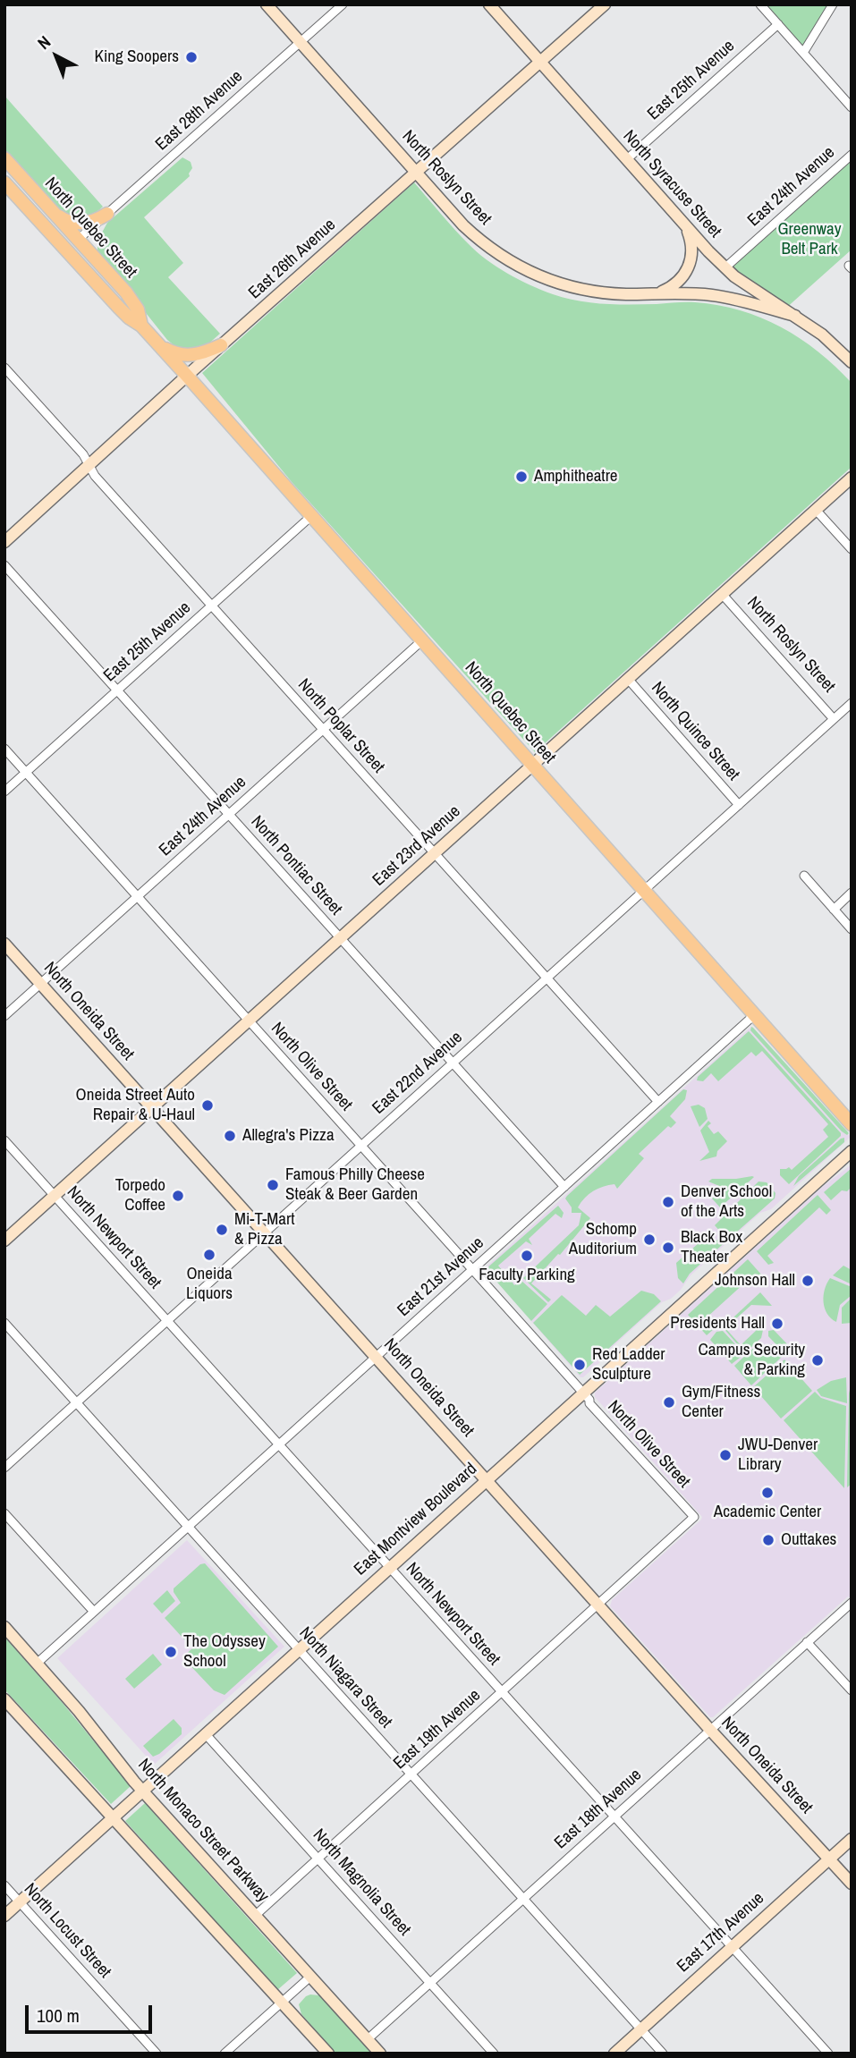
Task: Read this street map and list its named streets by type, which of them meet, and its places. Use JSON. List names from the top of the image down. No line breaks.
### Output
{"streets":{"main road":["North Quebec Street"],"street":["East 25th Avenue","East 28th Avenue","North Roslyn Street","North Syracuse Street","East 24th Avenue","East 26th Avenue","North Poplar Street","North Quince Street","East 23rd Avenue","North Pontiac Street","North Oneida Street","North Olive Street","East 22nd Avenue","North Newport Street","East 21st Avenue","East Montview Boulevard","North Niagara Street","East 19th Avenue","East 18th Avenue","North Monaco Street Parkway","North Magnolia Street","North Locust Street","East 17th Avenue"]},"crossings":[["East 25th Avenue","North Syracuse Street"],["East 25th Avenue","North Quebec Street"],["East 25th Avenue","North Poplar Street"],["East 25th Avenue","North Pontiac Street"],["East 25th Avenue","North Olive Street"],["East 28th Avenue","North Roslyn Street"],["East 28th Avenue","North Quebec Street"],["North Roslyn Street","North Syracuse Street"],["North Roslyn Street","East 26th Avenue"],["North Roslyn Street","East 23rd Avenue"],["North Roslyn Street","East 22nd Avenue"],["North Syracuse Street","East 24th Avenue"],["North Syracuse Street","East 26th Avenue"],["East 24th Avenue","North Quebec Street"],["East 24th Avenue","North Poplar Street"],["East 24th Avenue","North Pontiac Street"],["East 24th Avenue","North Oneida Street"],["East 24th Avenue","North Olive Street"],["North Quebec Street","East 26th Avenue"],["North Quebec Street","East 23rd Avenue"],["North Quebec Street","East 22nd Avenue"],["North Quebec Street","East 21st Avenue"],["East 26th Avenue","North Poplar Street"],["North Poplar Street","East 23rd Avenue"],["North Poplar Street","East 22nd Avenue"],["North Poplar Street","East 21st Avenue"],["North Quince Street","East 23rd Avenue"],["North Quince Street","East 22nd Avenue"],["East 23rd Avenue","North Pontiac Street"],["East 23rd Avenue","North Oneida Street"],["East 23rd Avenue","North Olive Street"],["East 23rd Avenue","North Newport Street"],["North Pontiac Street","East 22nd Avenue"],["North Pontiac Street","East 21st Avenue"],["North Oneida Street","East 22nd Avenue"],["North Oneida Street","East 21st Avenue"],["North Oneida Street","East Montview Boulevard"],["North Oneida Street","East 19th Avenue"],["North Oneida Street","East 18th Avenue"],["North Oneida Street","East 17th Avenue"],["North Olive Street","East 22nd Avenue"],["North Olive Street","East 21st Avenue"],["North Olive Street","East Montview Boulevard"],["North Olive Street","East 19th Avenue"],["East 22nd Avenue","North Newport Street"],["East 22nd Avenue","North Niagara Street"],["North Newport Street","East 21st Avenue"],["North Newport Street","East Montview Boulevard"],["North Newport Street","East 19th Avenue"],["North Newport Street","East 18th Avenue"],["North Newport Street","East 17th Avenue"],["East 21st Avenue","North Niagara Street"],["East 21st Avenue","North Monaco Street Parkway"],["East Montview Boulevard","North Niagara Street"],["East Montview Boulevard","North Monaco Street Parkway"],["East Montview Boulevard","North Magnolia Street"],["East Montview Boulevard","North Locust Street"],["North Niagara Street","East 19th Avenue"],["North Niagara Street","East 18th Avenue"],["North Niagara Street","East 17th Avenue"],["East 19th Avenue","North Monaco Street Parkway"],["East 19th Avenue","North Magnolia Street"],["East 18th Avenue","North Monaco Street Parkway"],["East 18th Avenue","North Magnolia Street"]],"parks":["Greenway Belt Park"],"places":["King Soopers","Amphitheatre","Oneida Street Auto Repair & U-Haul","Allegra's Pizza","Famous Philly Cheese Steak & Beer Garden","Torpedo Coffee","Denver School of the Arts","Mi-T-Mart & Pizza","Schomp Auditorium","Black Box Theater","Oneida Liquors","Faculty Parking","Johnson Hall","Presidents Hall","Campus Security & Parking","Red Ladder Sculpture","Gym/Fitness Center","JWU-Denver Library","Academic Center","Outtakes","The Odyssey School"],"scale_bar":"100 m","north":"top left"}
